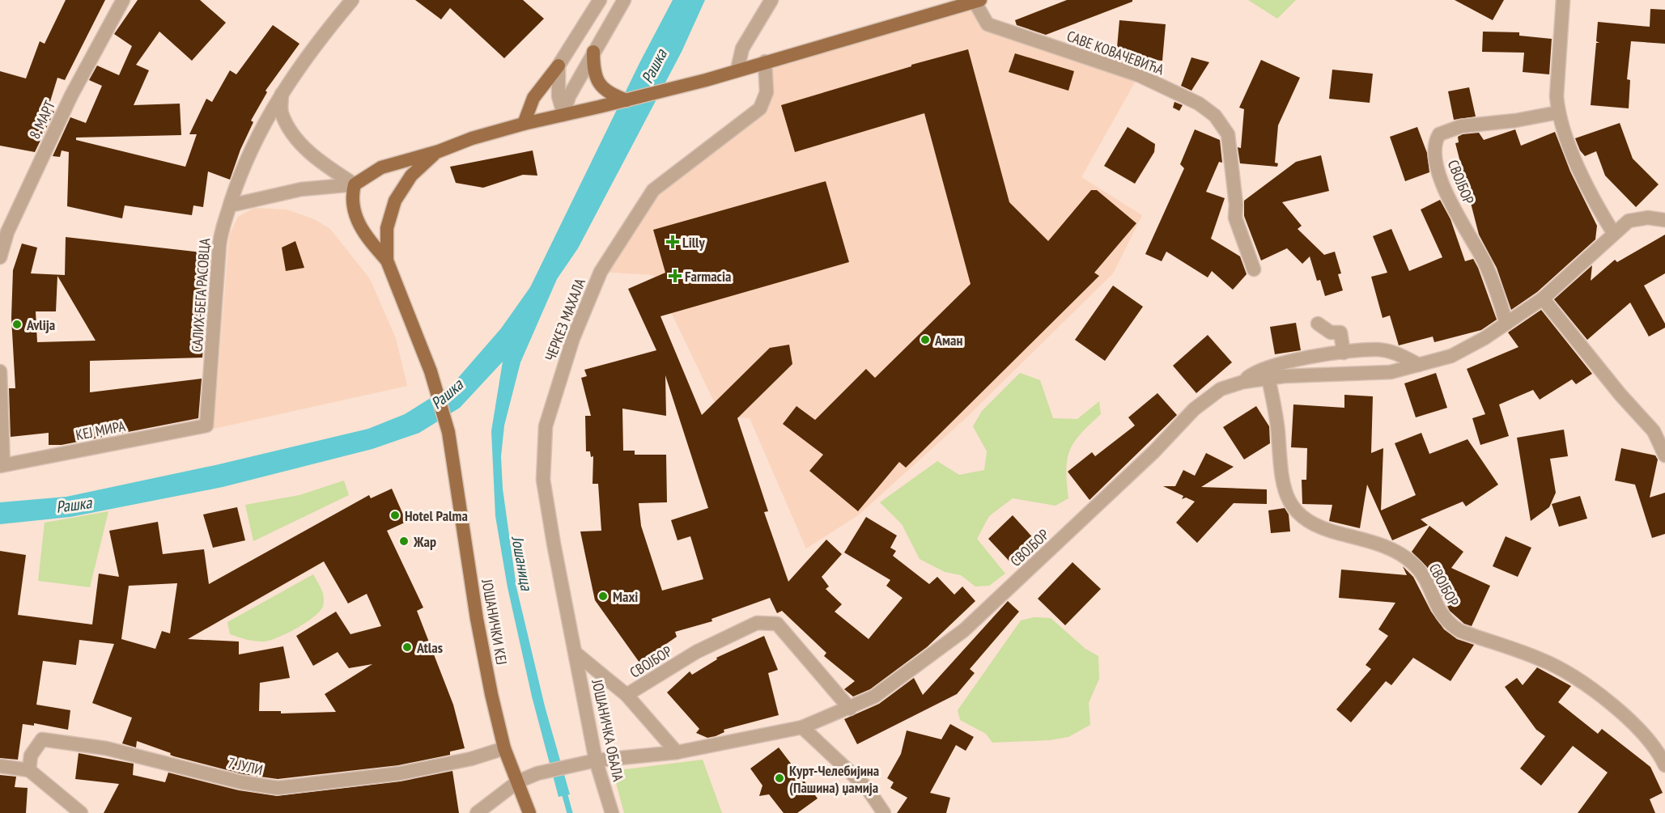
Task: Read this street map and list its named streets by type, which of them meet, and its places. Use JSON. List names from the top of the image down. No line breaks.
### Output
{"streets":{"main road":["САВЕ КОВАЧЕВИЋА","ЈОШАНИЧКИ КЕЈ"],"street":["8. МАРТ","СВОЈБОР","САЛИХ-БЕГА РАСОВЦА","ЧЕРКЕЗ МАХАЛА","КЕЈ МИРА","ЈОШАНИЧКА ОБАЛА","7. ЈУЛИ"]},"crossings":[["САВЕ КОВАЧЕВИЋА","ЧЕРКЕЗ МАХАЛА"],["СВОЈБОР","ЧЕРКЕЗ МАХАЛА"],["СВОЈБОР","ЈОШАНИЧКА ОБАЛА"],["САЛИХ-БЕГА РАСОВЦА","КЕЈ МИРА"],["ЧЕРКЕЗ МАХАЛА","ЈОШАНИЧКА ОБАЛА"],["ЈОШАНИЧКИ КЕЈ","7. ЈУЛИ"]],"water":["Рашка","Јошаница"],"places":{"health":["Lilly","Farmacia"],"other":["Avlija","Аман","Hotel Palma","Жар","Maxi","Atlas","Курт-Челебијина (Пашина) џамија"]}}
